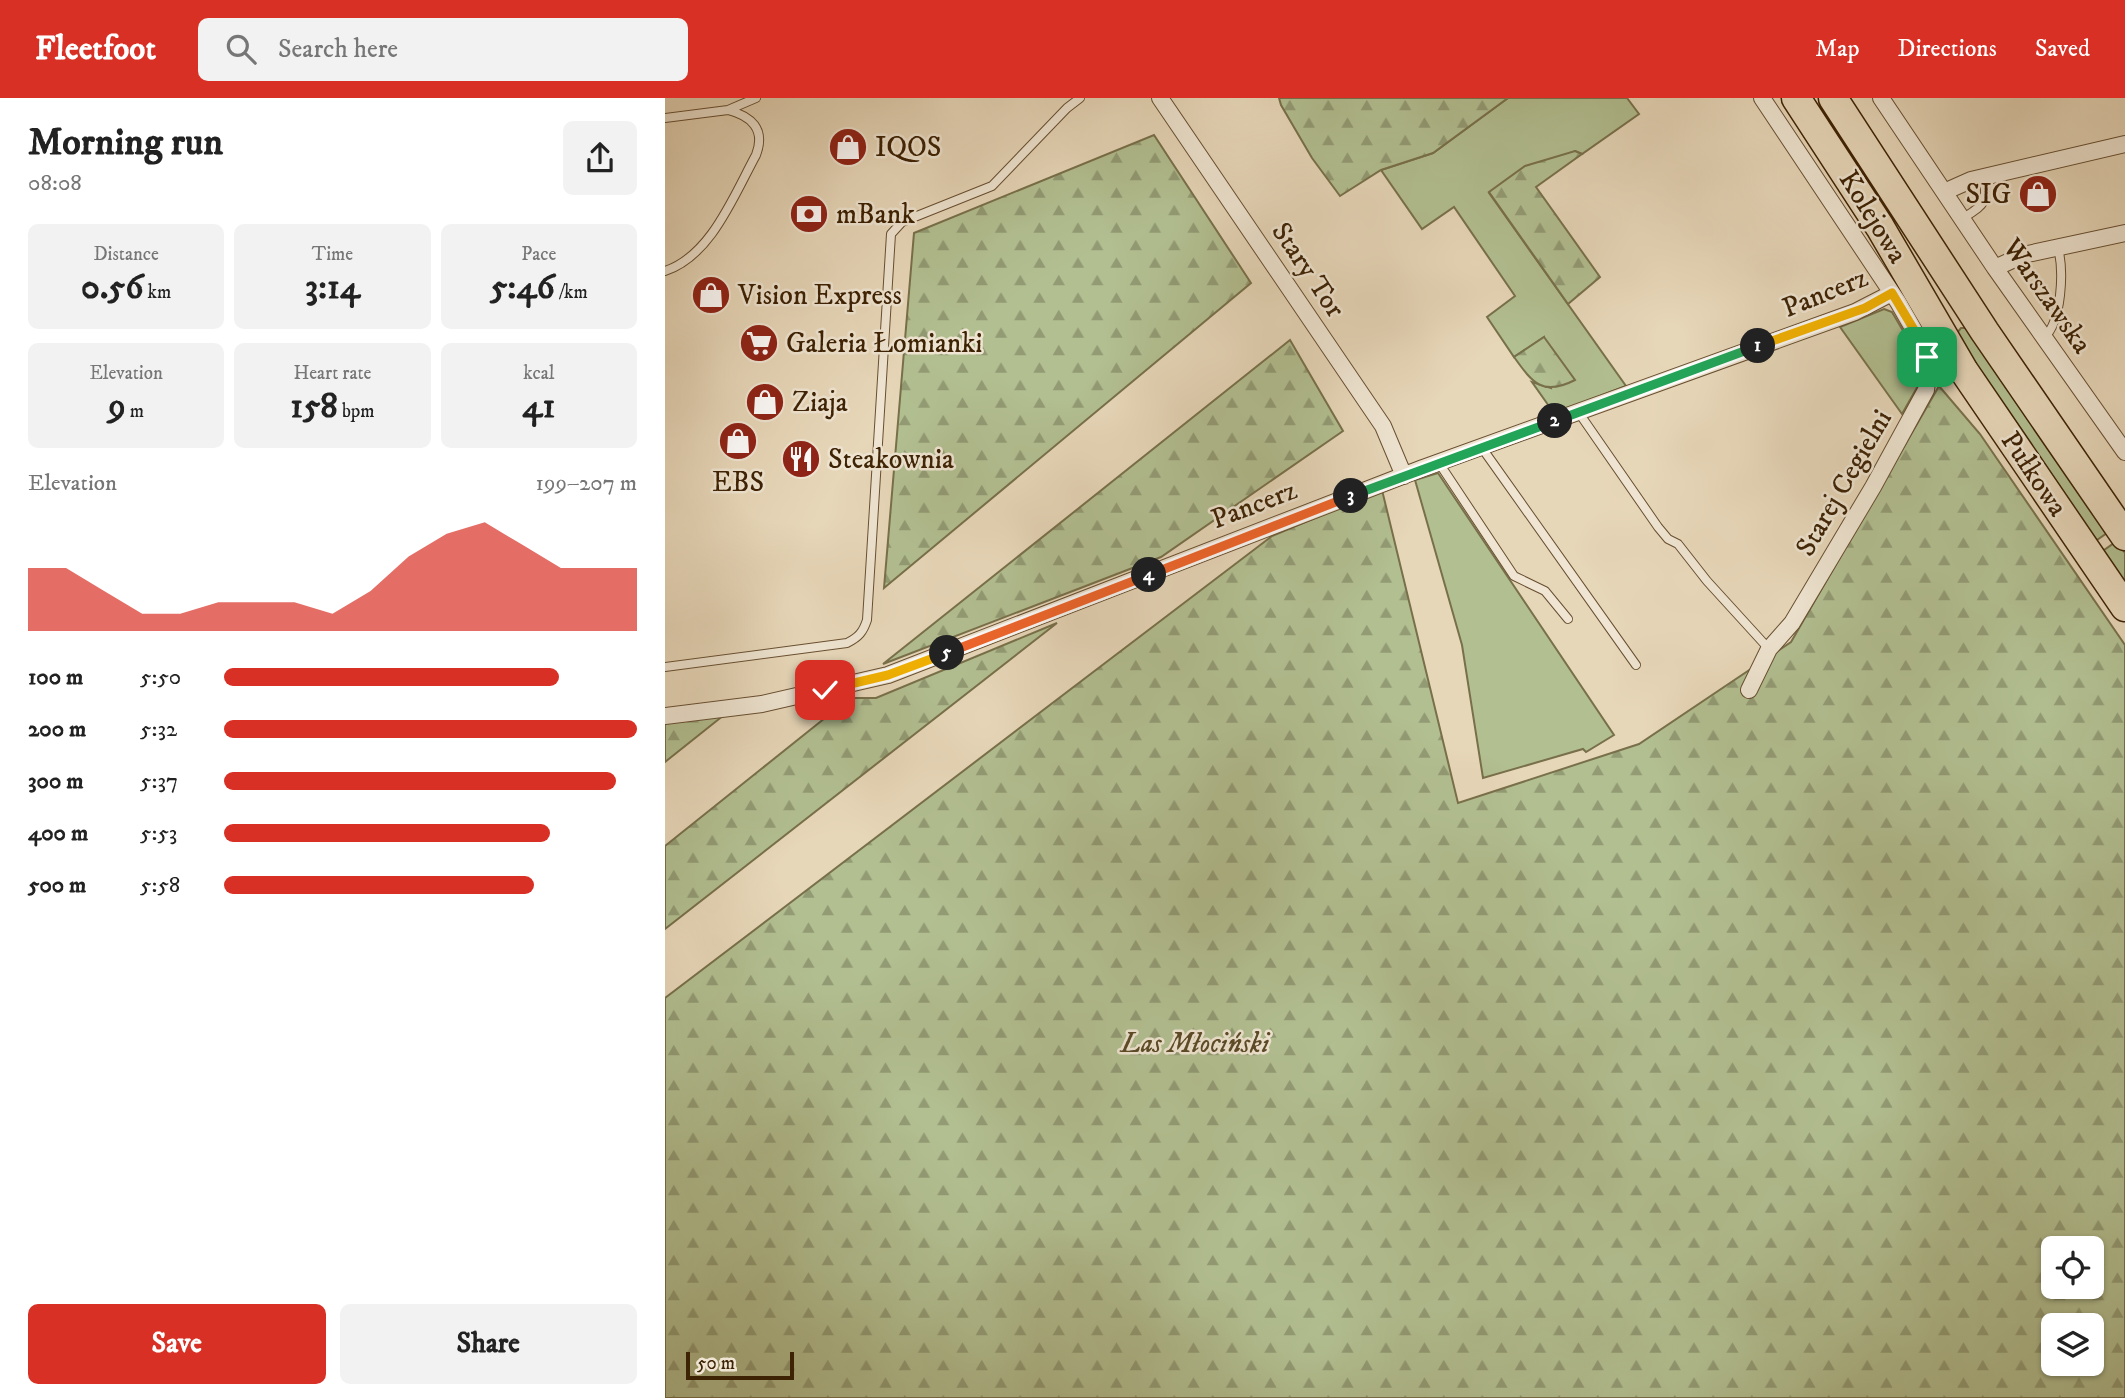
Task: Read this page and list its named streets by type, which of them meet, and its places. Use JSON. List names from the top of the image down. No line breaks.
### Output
{"streets":{"highway":["Kolejowa","Pułkowa"],"street":["Stary Tor","Pancerz","Warszawska","Starej Cegielni"]},"crossings":[["Kolejowa","Pułkowa"],["Stary Tor","Pancerz"],["Pancerz","Starej Cegielni"]],"parks":["Las Młociński"],"places":{"shop":["IQOS","SIG","Vision Express","Ziaja","EBS"],"bank":["mBank"],"supermarket":["Galeria Łomianki"],"restaurant":["Steakownia"]},"scale_bar":"50 m","page":{"header":"Fleetfoot","search":"Search here","nav":["Map","Directions","Saved"],"heading":["Morning run","08:08"],"stats":[["Distance","0.56 km"],["Time","3:14"],["Pace","5:46 /km"],["Elevation","9 m"],["Heart rate","158 bpm"],["kcal","41"]],"pins":["1","2","3","4","5"],"chart":["Elevation","199–207 m"],"list":[{"name":"100 m","note":"5:50"},{"name":"200 m","note":"5:32"},{"name":"300 m","note":"5:37"},{"name":"400 m","note":"5:53"},{"name":"500 m","note":"5:58"}],"buttons":["Save","Share"],"scale":"50 m"}}
